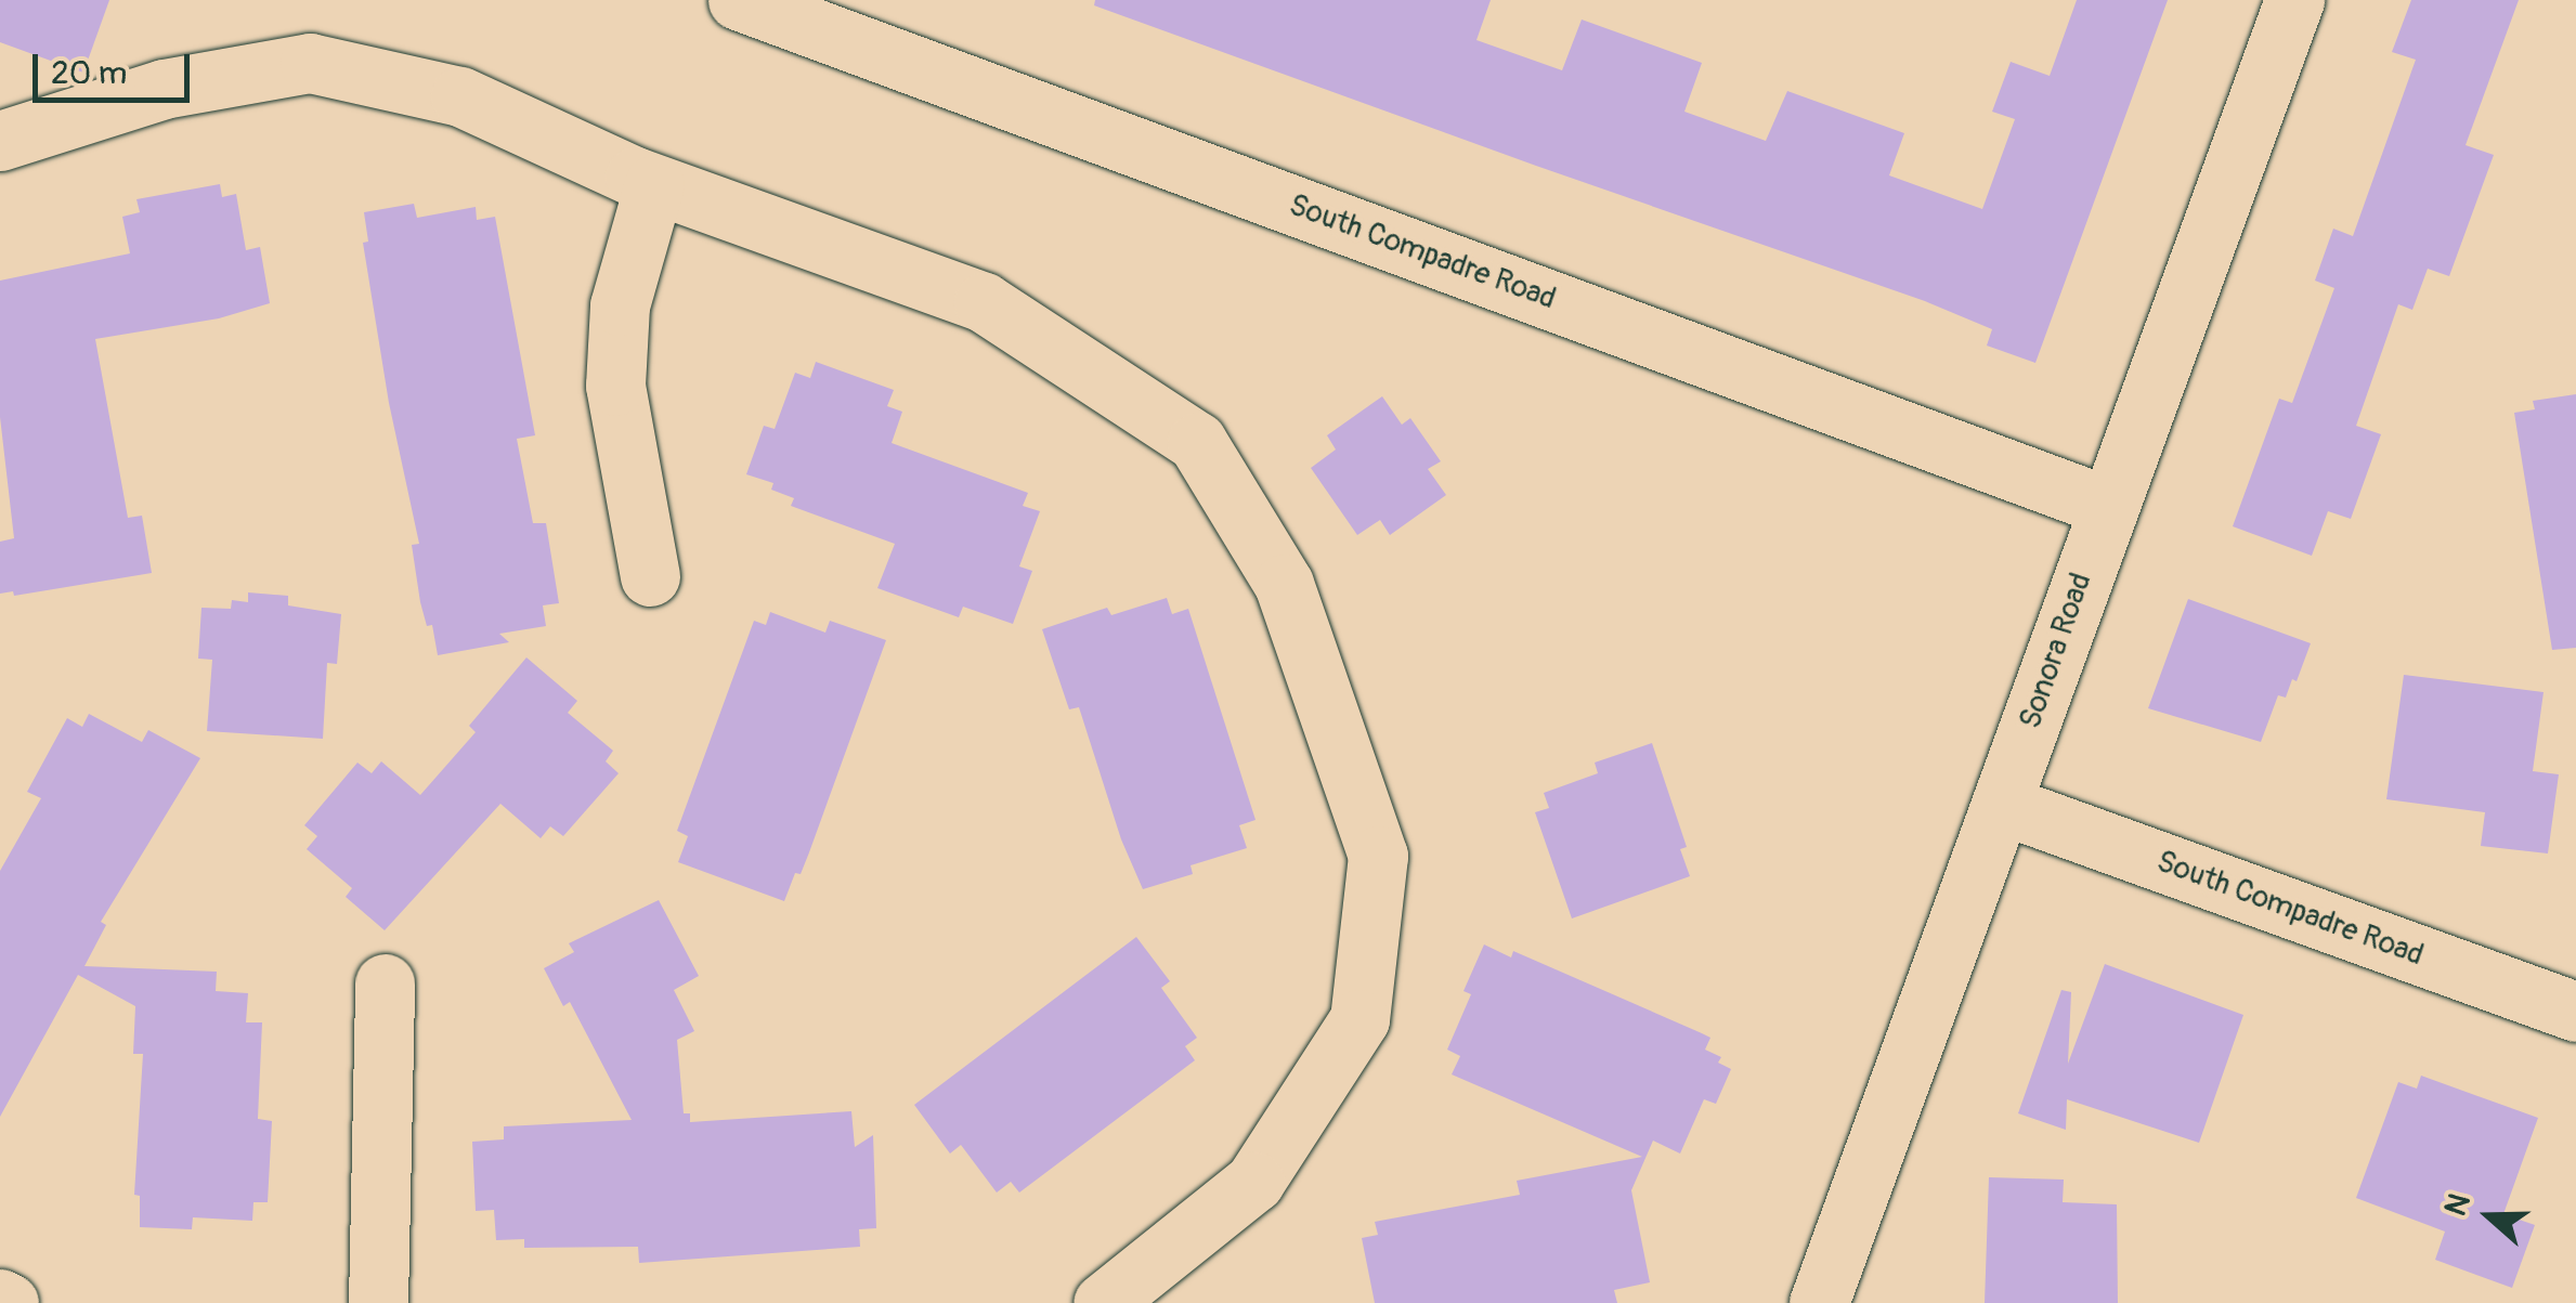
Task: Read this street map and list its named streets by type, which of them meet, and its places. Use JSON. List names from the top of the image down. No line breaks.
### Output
{"streets":{"street":["South Compadre Road","Sonora Road"]},"crossings":[["South Compadre Road","Sonora Road"]],"scale_bar":"20 m","north":"left"}
